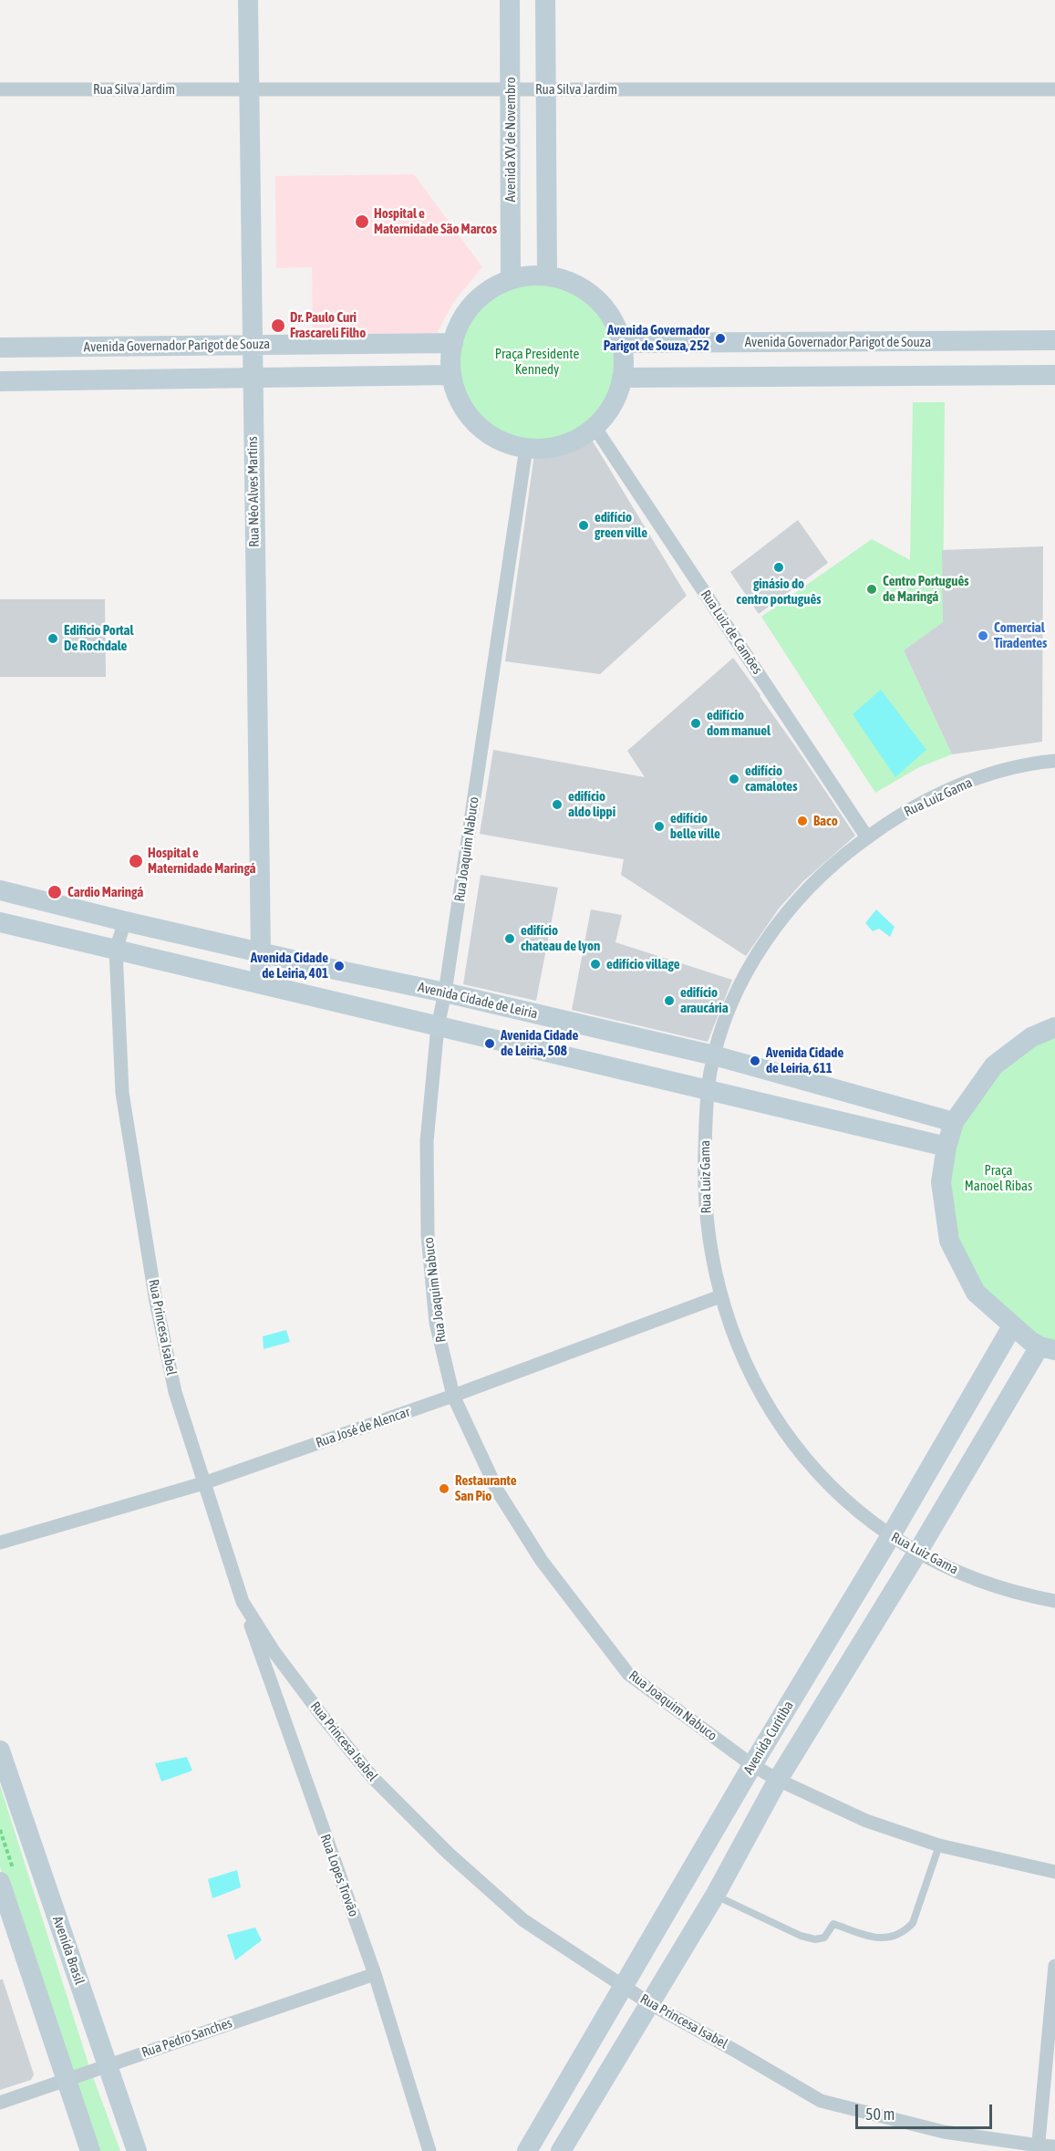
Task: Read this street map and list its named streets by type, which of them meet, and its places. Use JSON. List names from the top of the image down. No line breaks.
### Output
{"streets":{"main road":["Avenida XV de Novembro","Avenida Governador Parigot de Souza","Rua Néo Alves Martins","Avenida Cidade de Leiria","Avenida Curitiba","Avenida Brasil"],"street":["Rua Silva Jardim","Rua Luiz de Camões","Rua Luiz Gama","Rua Joaquim Nabuco","Rua Princesa Isabel","Rua José de Alencar","Rua Lopes Trovão","Rua Pedro Sanches"]},"crossings":[["Rua Silva Jardim","Avenida XV de Novembro"],["Rua Silva Jardim","Rua Néo Alves Martins"],["Avenida XV de Novembro","Avenida Governador Parigot de Souza"],["Avenida XV de Novembro","Rua Luiz de Camões"],["Avenida XV de Novembro","Rua Joaquim Nabuco"],["Avenida Governador Parigot de Souza","Rua Néo Alves Martins"],["Avenida Governador Parigot de Souza","Rua Luiz de Camões"],["Avenida Governador Parigot de Souza","Rua Joaquim Nabuco"],["Rua Néo Alves Martins","Avenida Cidade de Leiria"],["Rua Luiz de Camões","Rua Luiz Gama"],["Rua Luiz de Camões","Rua Joaquim Nabuco"],["Rua Luiz Gama","Avenida Cidade de Leiria"],["Rua Luiz Gama","Rua José de Alencar"],["Rua Luiz Gama","Avenida Curitiba"],["Rua Joaquim Nabuco","Avenida Cidade de Leiria"],["Rua Joaquim Nabuco","Rua José de Alencar"],["Rua Joaquim Nabuco","Avenida Curitiba"],["Rua Princesa Isabel","Rua José de Alencar"],["Rua Princesa Isabel","Avenida Curitiba"],["Rua Princesa Isabel","Rua Lopes Trovão"],["Rua Lopes Trovão","Rua Pedro Sanches"],["Avenida Brasil","Rua Pedro Sanches"]],"parks":["Praça Presidente Kennedy","Praça Manoel Ribas"],"places":["Hospital e Maternidade São Marcos","Dr. Paulo Curi Frascareli Filho","Avenida Governador Parigot de Souza, 252","edifício green ville","ginásio do centro português","Centro Português de Maringá","Comercial Tiradentes","Edificio Portal De Rochdale","edifício dom manuel","edifício camalotes","edifício aldo lippi","Baco","edifício belle ville","Hospital e Maternidade Maringá","Cardio Maringá","edifício chateau de lyon","edifício village","Avenida Cidade de Leiria, 401","edifício araucária","Avenida Cidade de Leiria, 508","Avenida Cidade de Leiria, 611","Restaurante San Pio"],"scale_bar":"50 m"}
